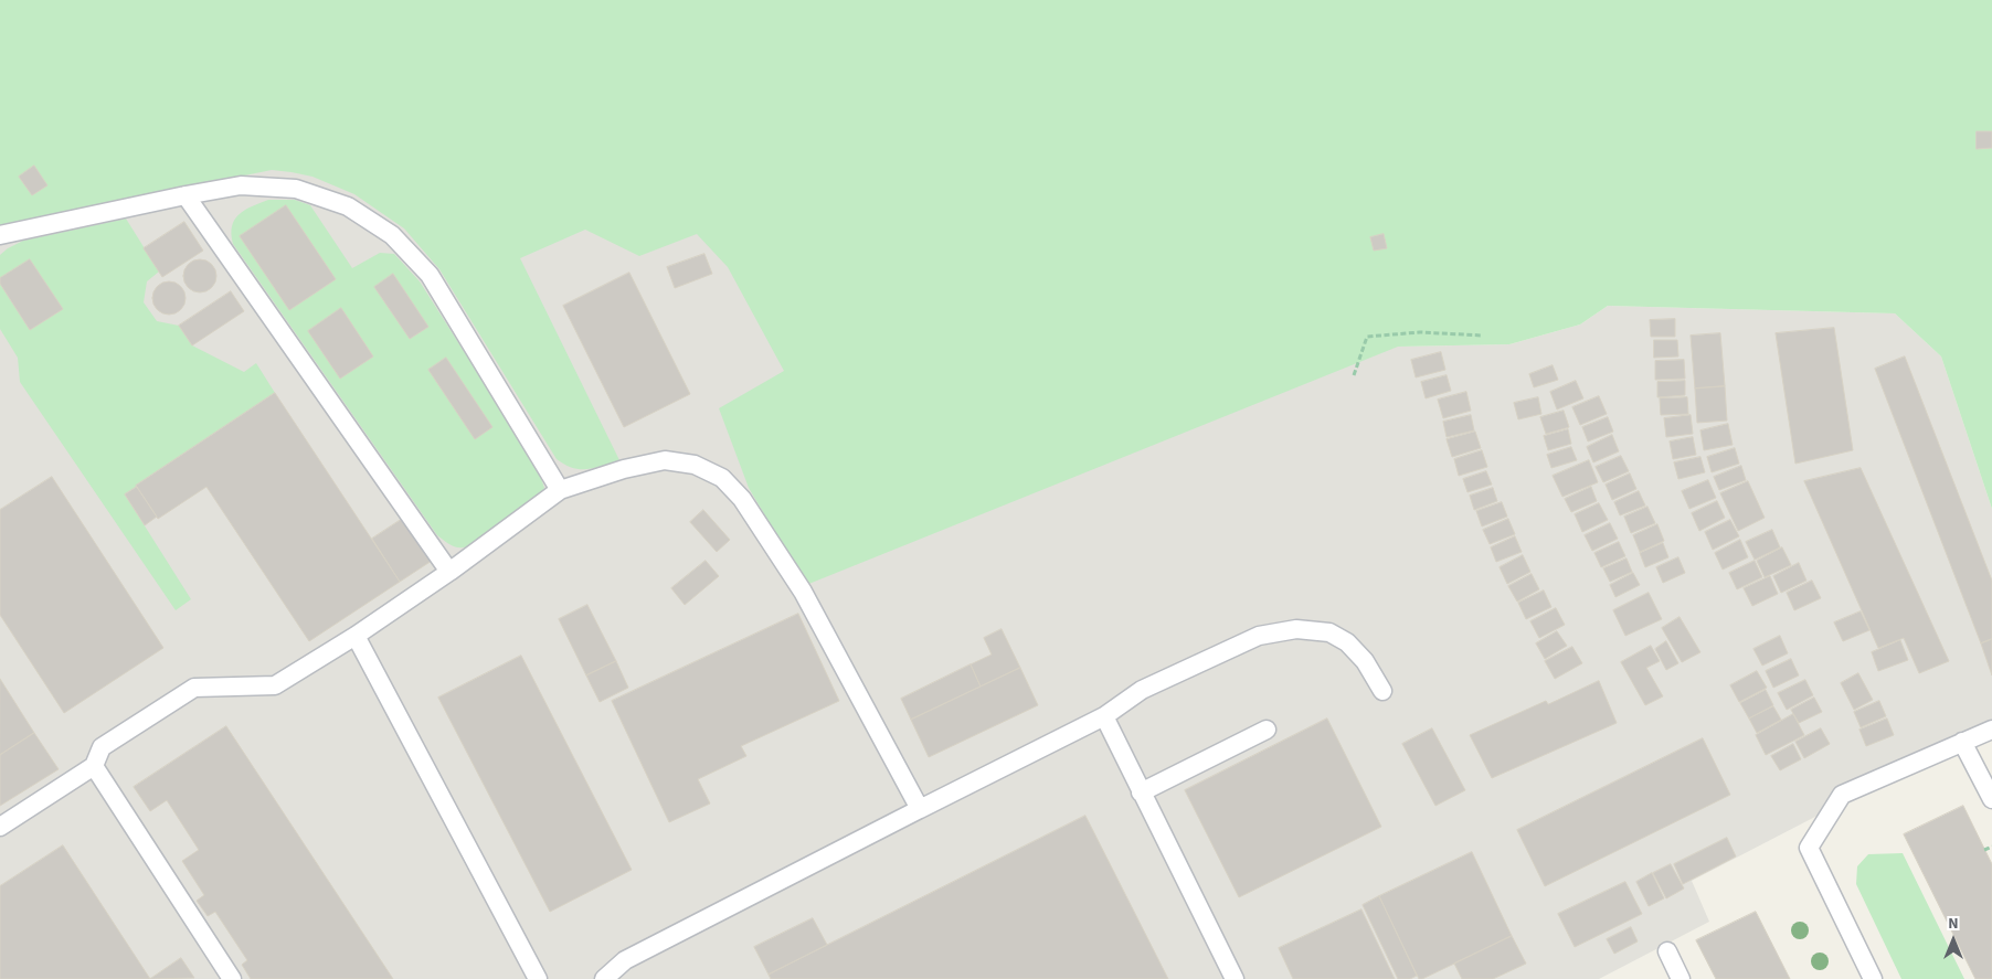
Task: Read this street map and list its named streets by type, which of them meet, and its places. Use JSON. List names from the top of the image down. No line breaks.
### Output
{"north":"top"}
